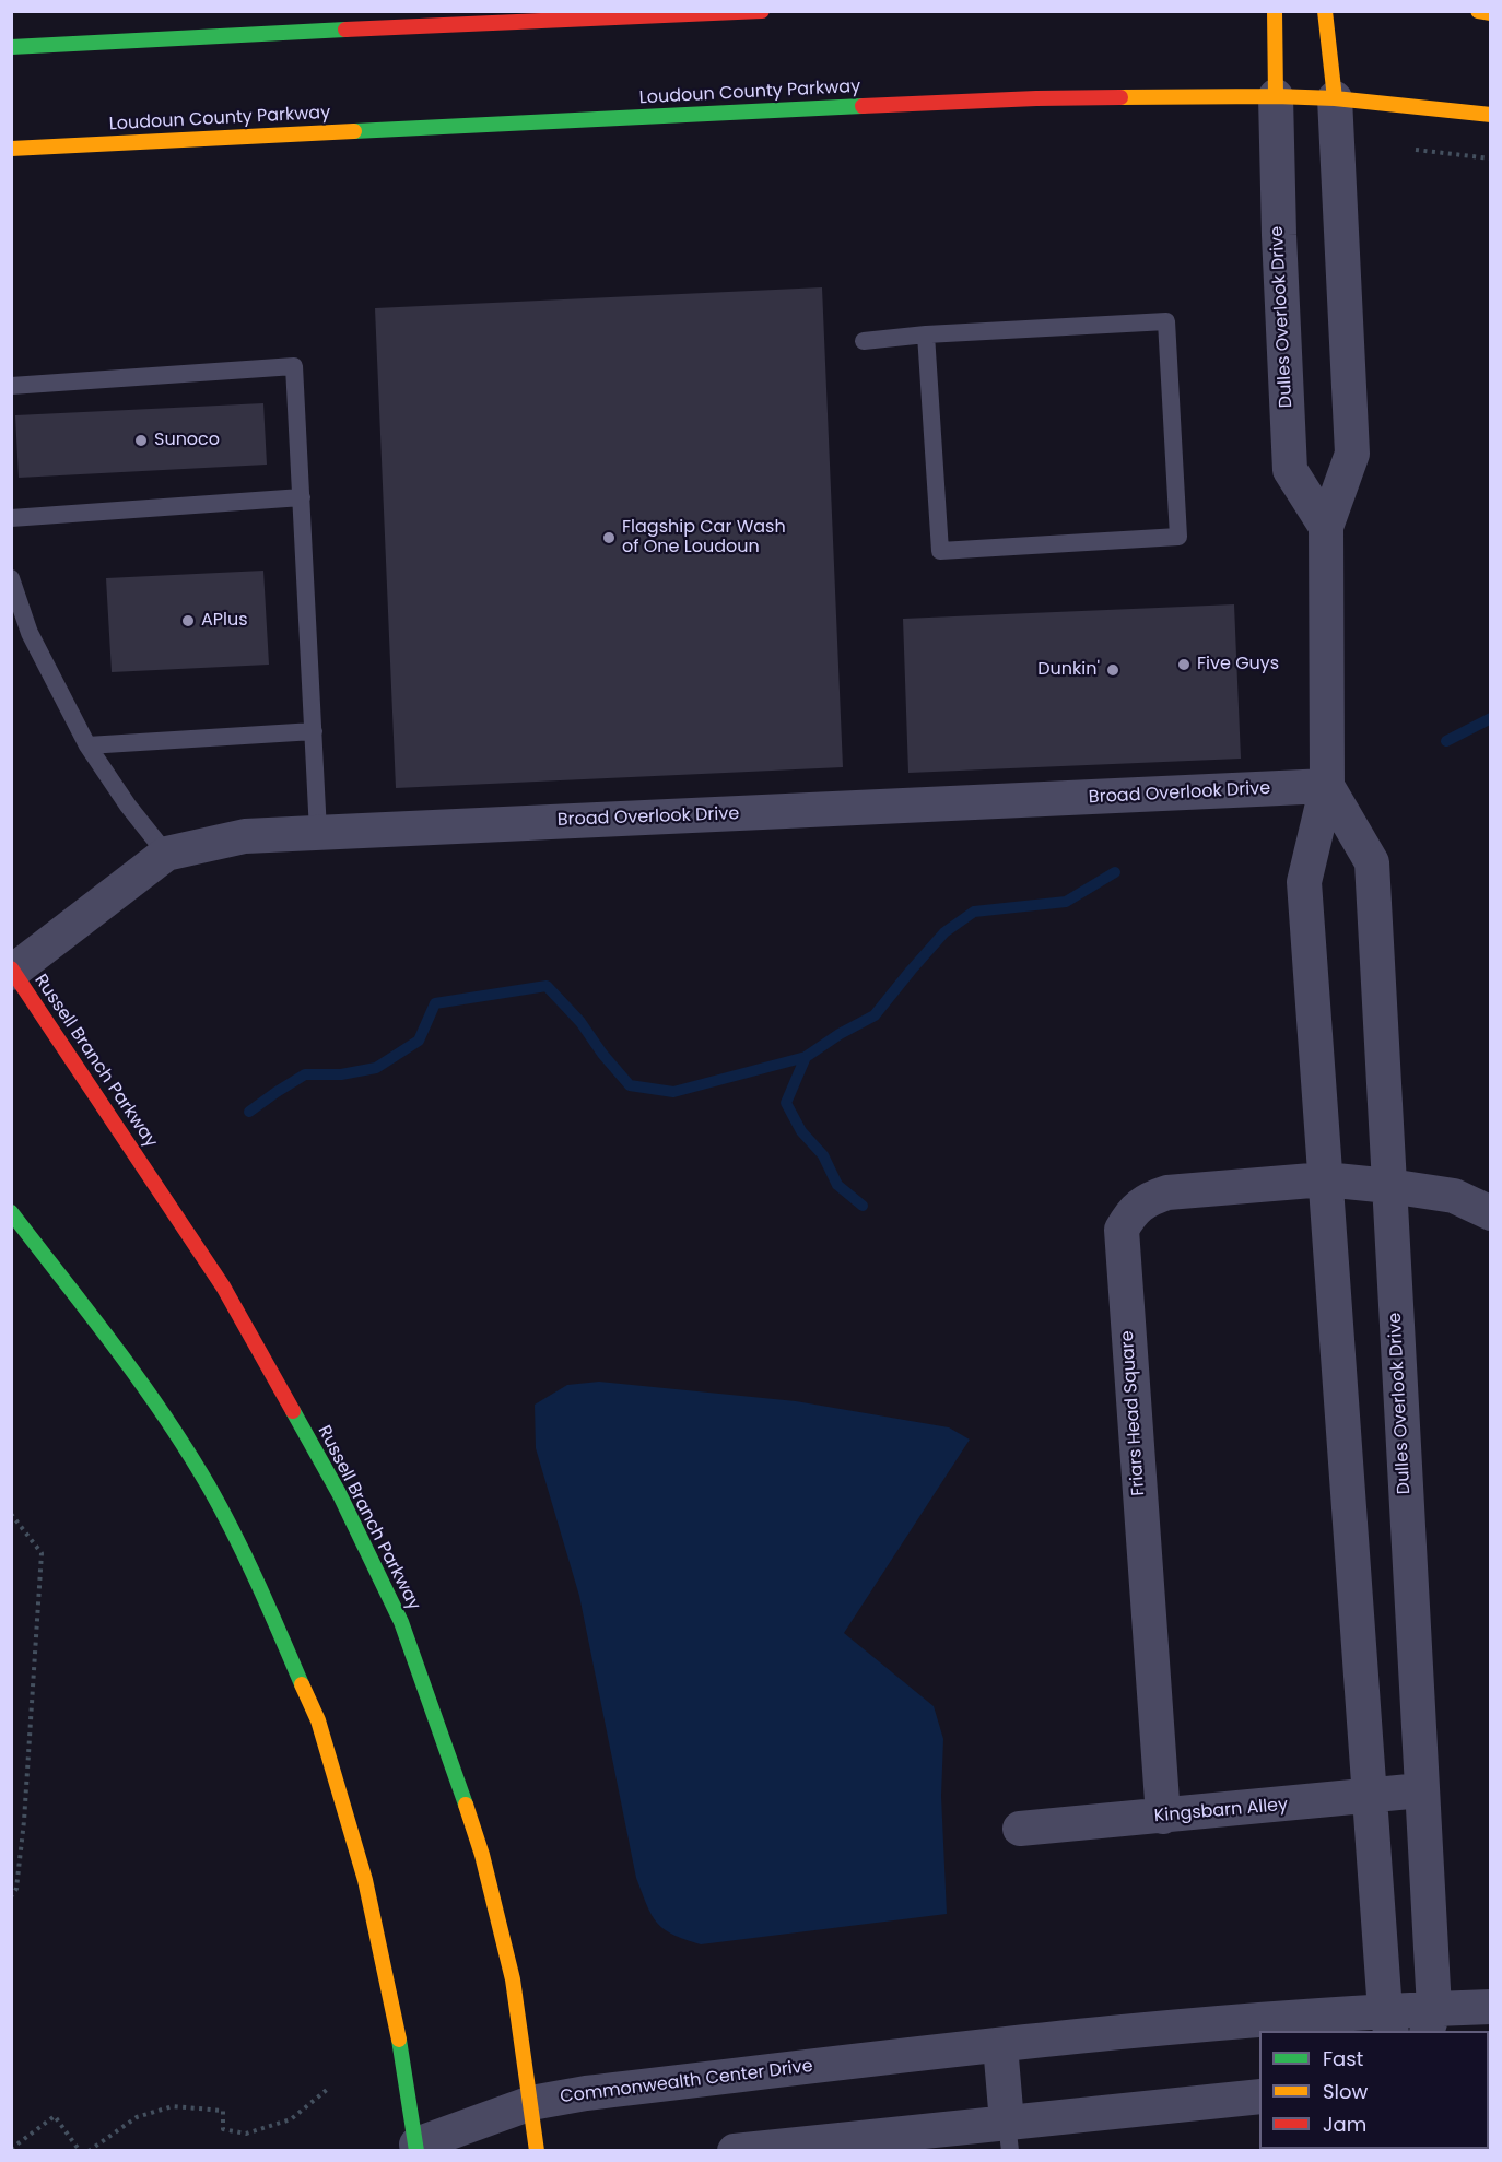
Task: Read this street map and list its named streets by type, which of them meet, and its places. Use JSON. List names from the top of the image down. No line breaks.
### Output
{"streets":{"main road":["Loudoun County Parkway","Russell Branch Parkway"],"street":["Dulles Overlook Drive","Broad Overlook Drive","Friars Head Square","Kingsbarn Alley","Commonwealth Center Drive"]},"crossings":[["Loudoun County Parkway","Dulles Overlook Drive"],["Dulles Overlook Drive","Broad Overlook Drive"],["Dulles Overlook Drive","Friars Head Square"],["Dulles Overlook Drive","Kingsbarn Alley"],["Dulles Overlook Drive","Commonwealth Center Drive"],["Broad Overlook Drive","Russell Branch Parkway"],["Russell Branch Parkway","Commonwealth Center Drive"],["Friars Head Square","Kingsbarn Alley"]],"places":["Sunoco","Flagship Car Wash of One Loudoun","APlus","Five Guys","Dunkin'"],"legend":["Fast","Slow","Jam"]}
